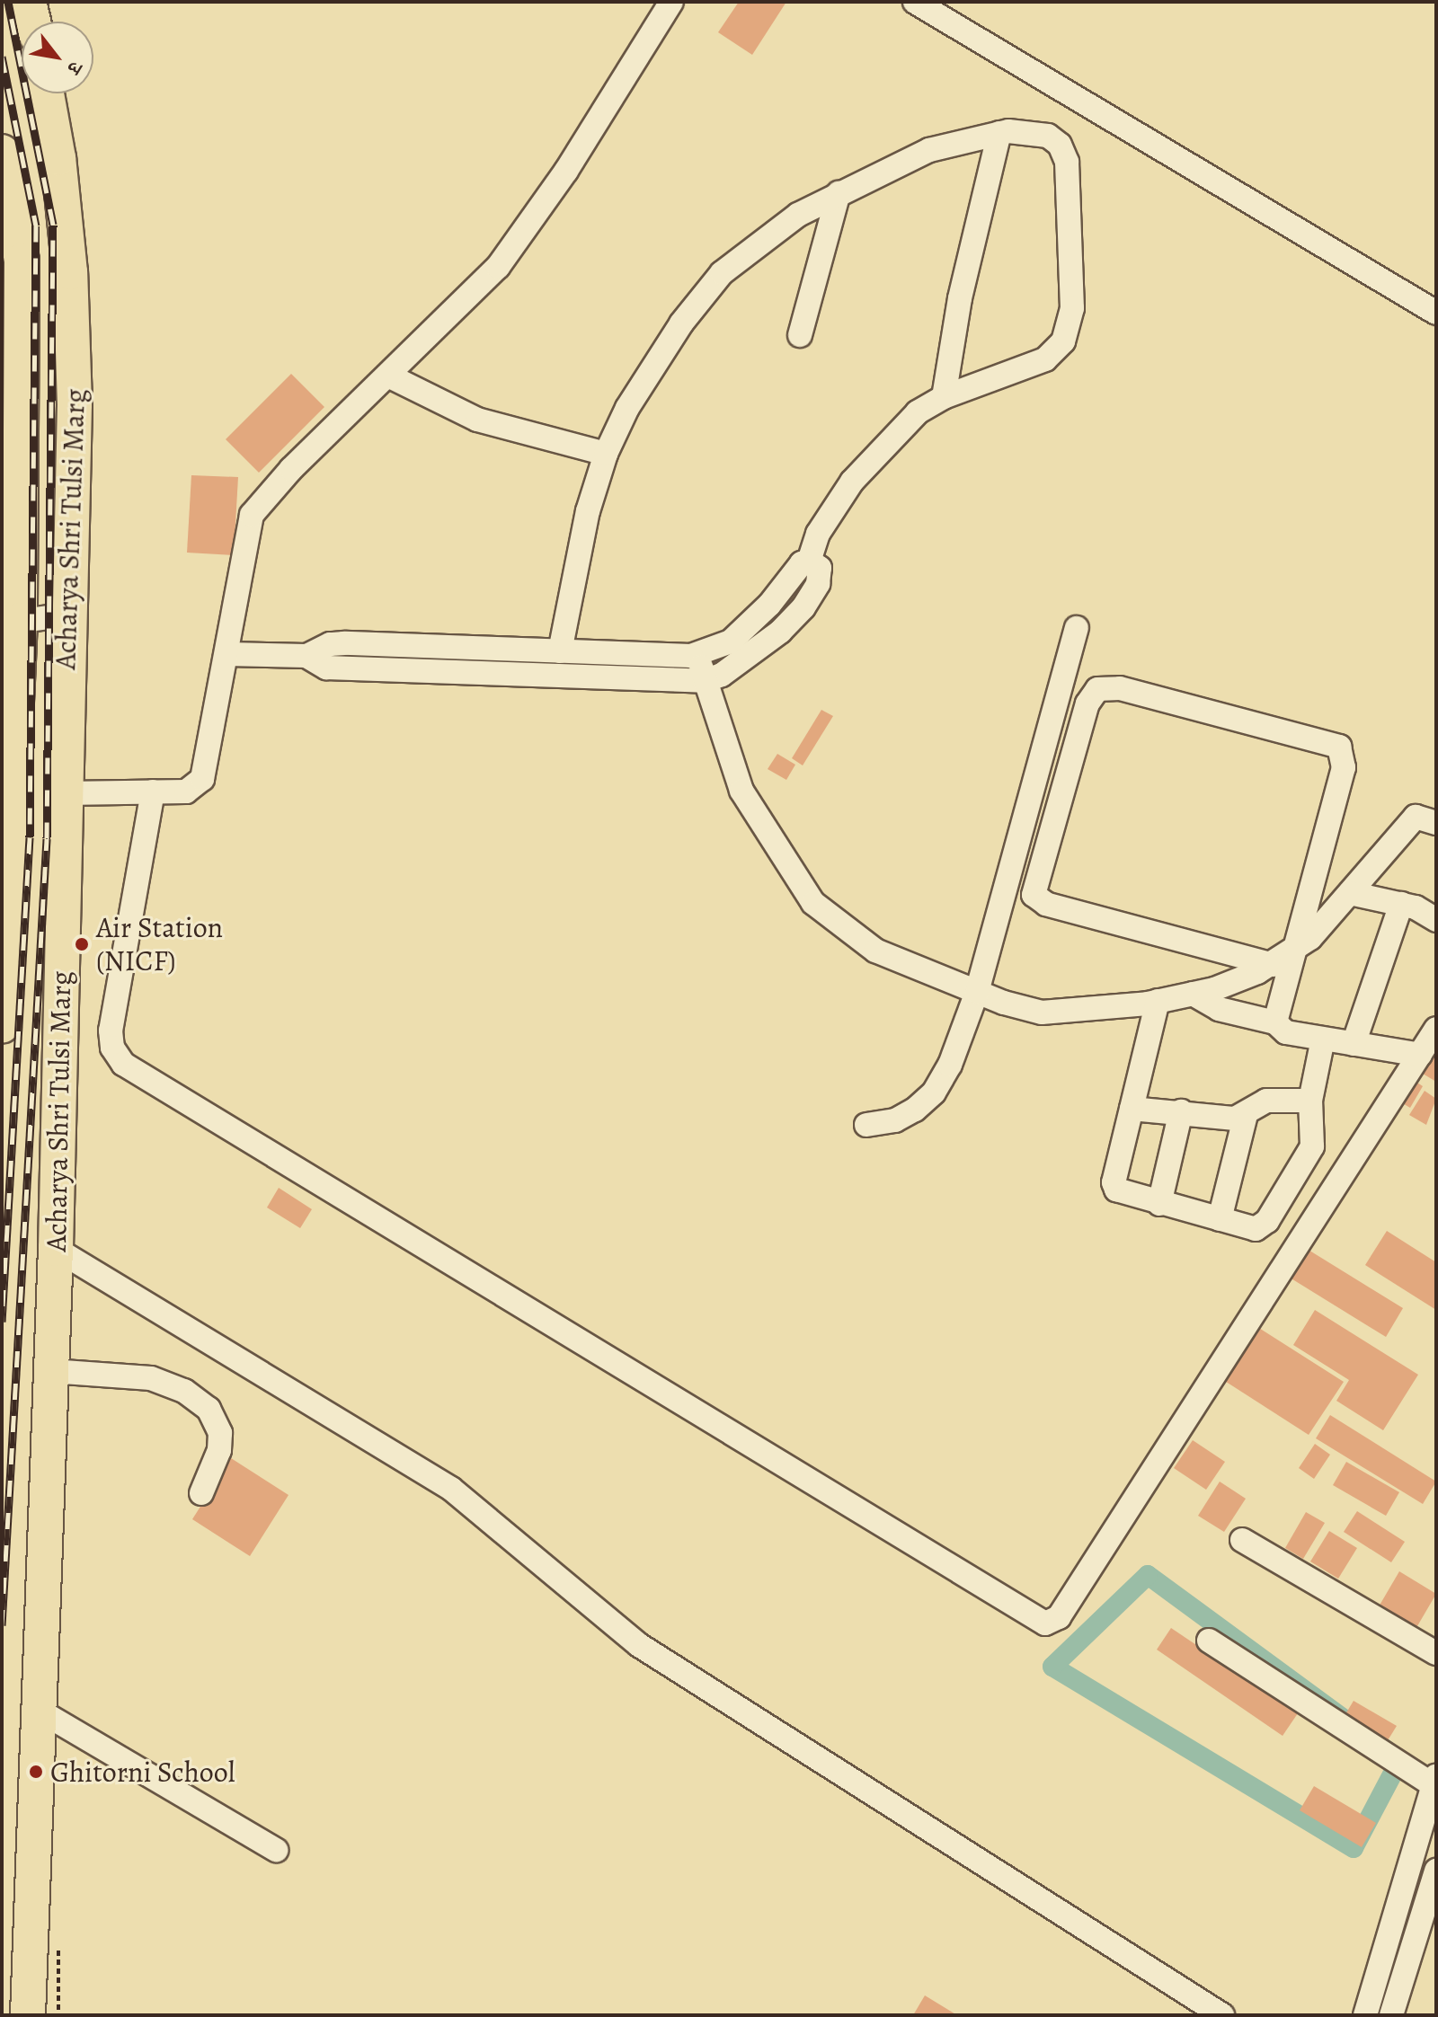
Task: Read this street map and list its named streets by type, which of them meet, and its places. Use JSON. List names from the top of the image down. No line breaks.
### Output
{"streets":{"highway":["Acharya Shri Tulsi Marg"]},"places":["Air Station (NICF)","Ghitorni School"],"north":"bottom right"}
